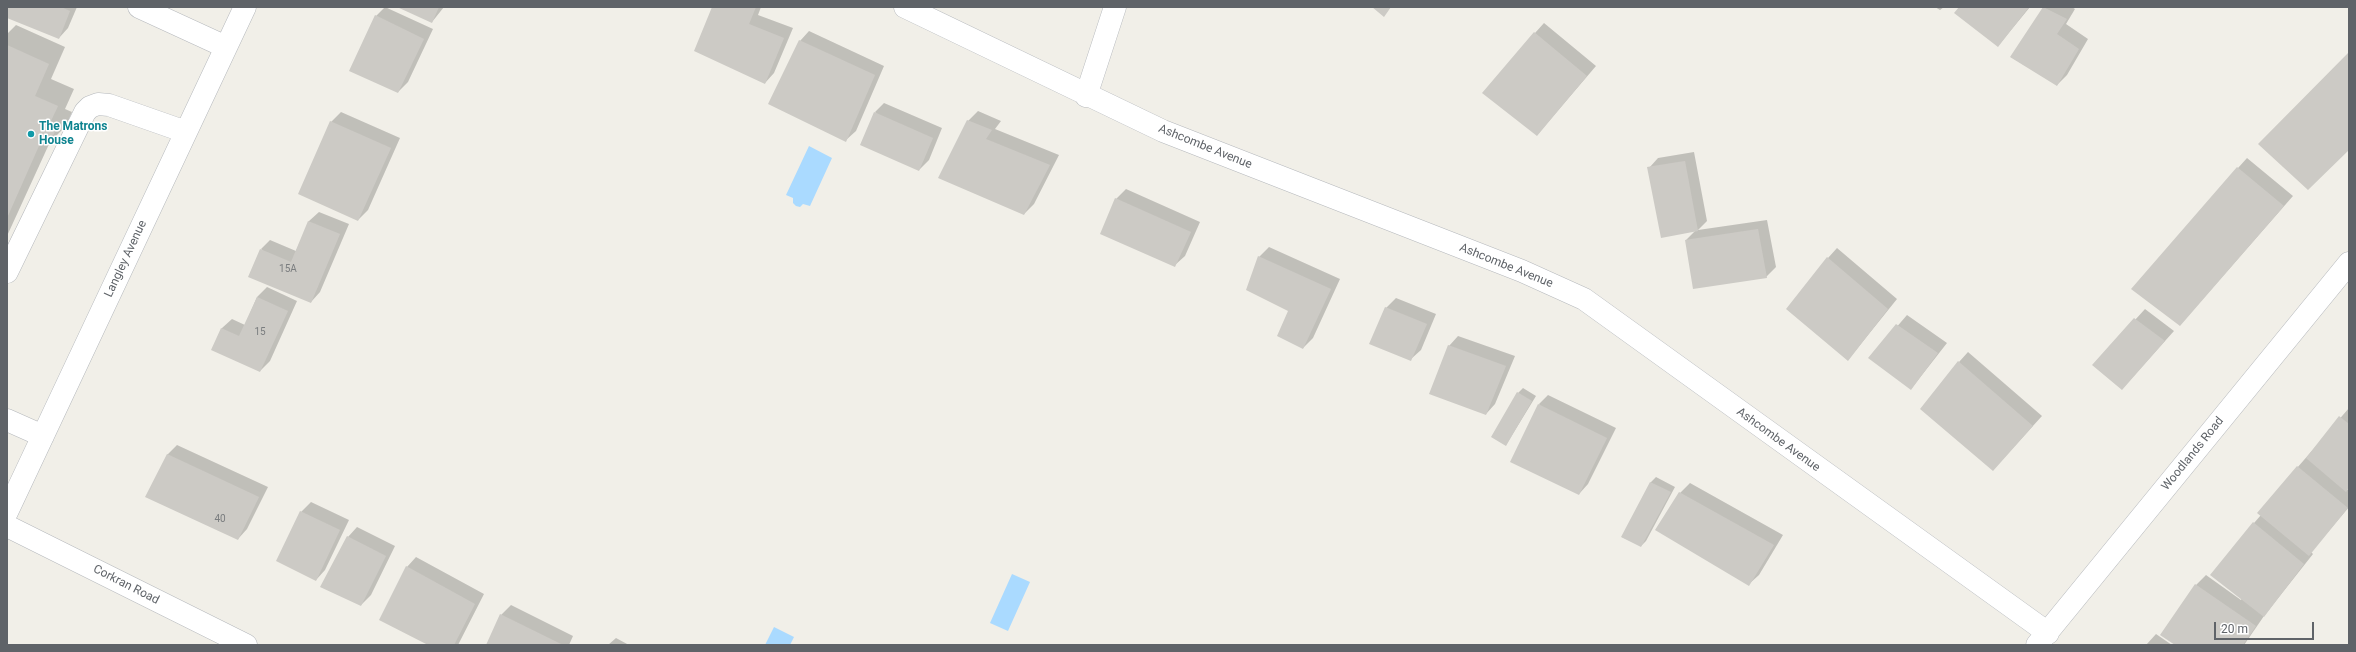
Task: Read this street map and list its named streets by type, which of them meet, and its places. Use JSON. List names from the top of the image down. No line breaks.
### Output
{"streets":{"street":["Ashcombe Avenue","Langley Avenue","Woodlands Road","Corkran Road"]},"crossings":[["Ashcombe Avenue","Woodlands Road"]],"places":["The Matrons House"],"house_numbers":["15A","15","40"],"scale_bar":"20 m"}
